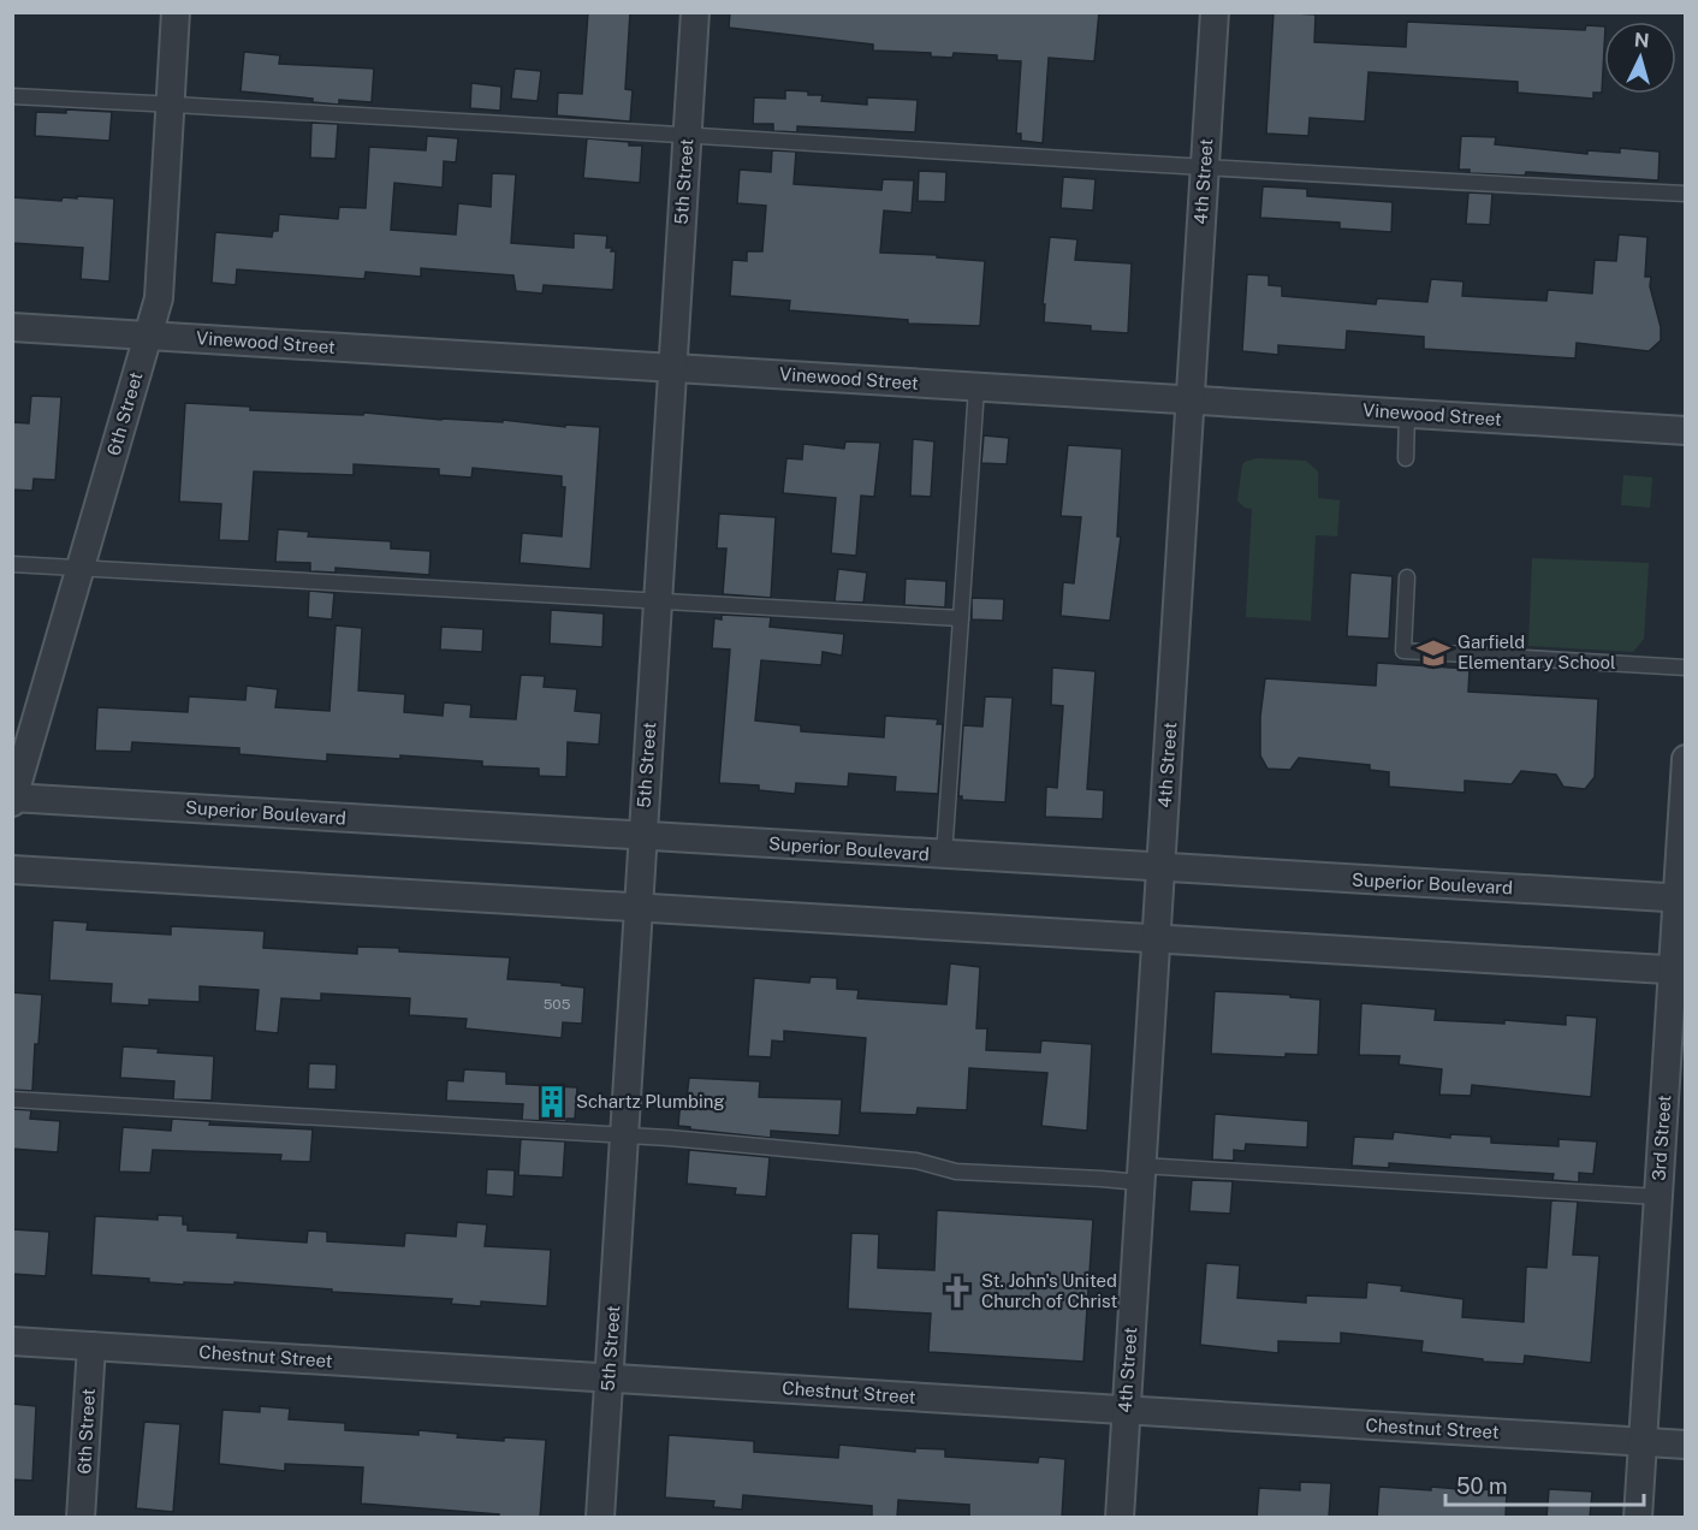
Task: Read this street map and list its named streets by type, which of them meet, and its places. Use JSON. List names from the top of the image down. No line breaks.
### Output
{"streets":{"street":["5th Street","4th Street","Vinewood Street","6th Street","Superior Boulevard","3rd Street","Chestnut Street"]},"crossings":[["5th Street","Vinewood Street"],["5th Street","Superior Boulevard"],["5th Street","Chestnut Street"],["4th Street","Vinewood Street"],["4th Street","Superior Boulevard"],["4th Street","Chestnut Street"],["Vinewood Street","6th Street"],["6th Street","Superior Boulevard"],["6th Street","Chestnut Street"],["Superior Boulevard","3rd Street"],["3rd Street","Chestnut Street"]],"places":{"school or university":["Garfield Elementary School"],"building":["Schartz Plumbing"],"church":["St. John's United Church of Christ"]},"house_numbers":["505"],"scale_bar":"50 m","north":"top"}
